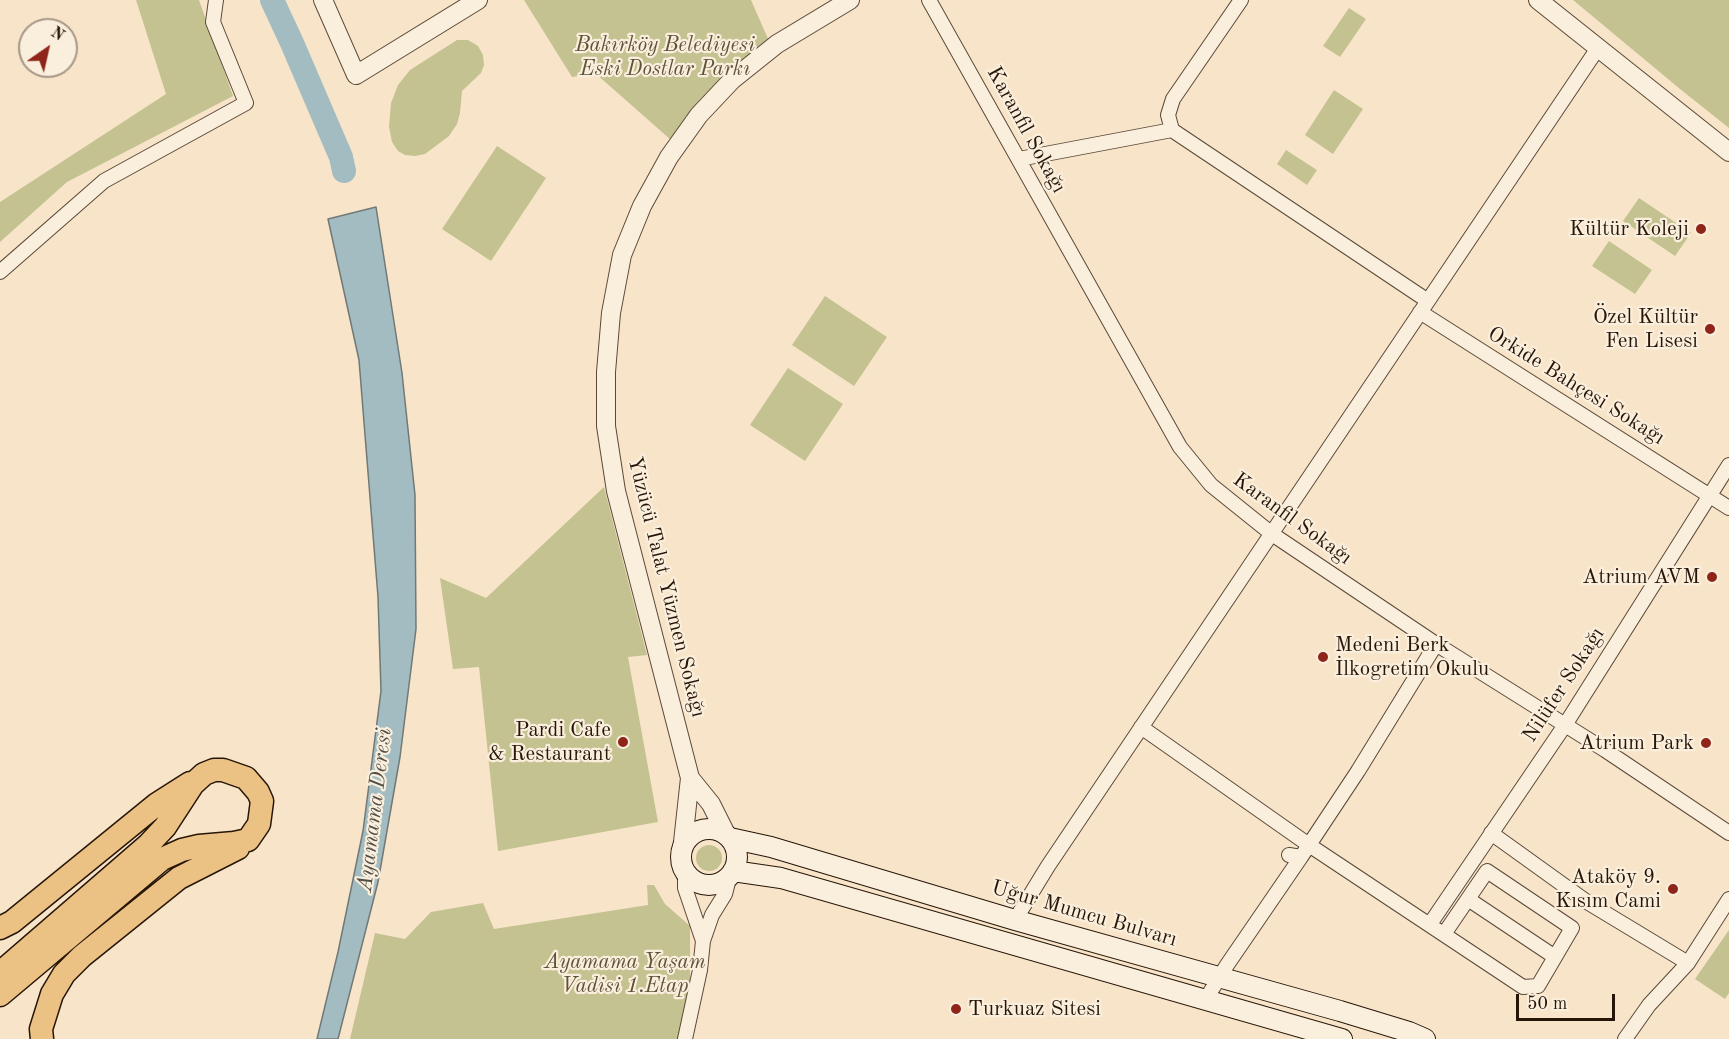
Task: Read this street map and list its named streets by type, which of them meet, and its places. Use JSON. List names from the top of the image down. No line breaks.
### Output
{"streets":{"main road":["Uğur Mumcu Bulvarı"],"street":["Karanfil Sokağı","Orkide Bahçesi Sokağı","Yüzücü Talat Yüzmen Sokağı","Nilüfer Sokağı"]},"crossings":[["Karanfil Sokağı","Nilüfer Sokağı"],["Orkide Bahçesi Sokağı","Nilüfer Sokağı"]],"water":["Ayamama Deresi"],"parks":["Bakırköy Belediyesi Eski Dostlar Parkı","Ayamama Yaşam Vadisi 1.Etap"],"places":["Kültür Koleji","Özel Kültür Fen Lisesi","Atrium AVM","Medeni Berk İlkogretim Okulu","Pardi Cafe & Restaurant","Atrium Park","Ataköy 9. Kısım Cami","Turkuaz Sitesi"],"scale_bar":"50 m","north":"top right"}
